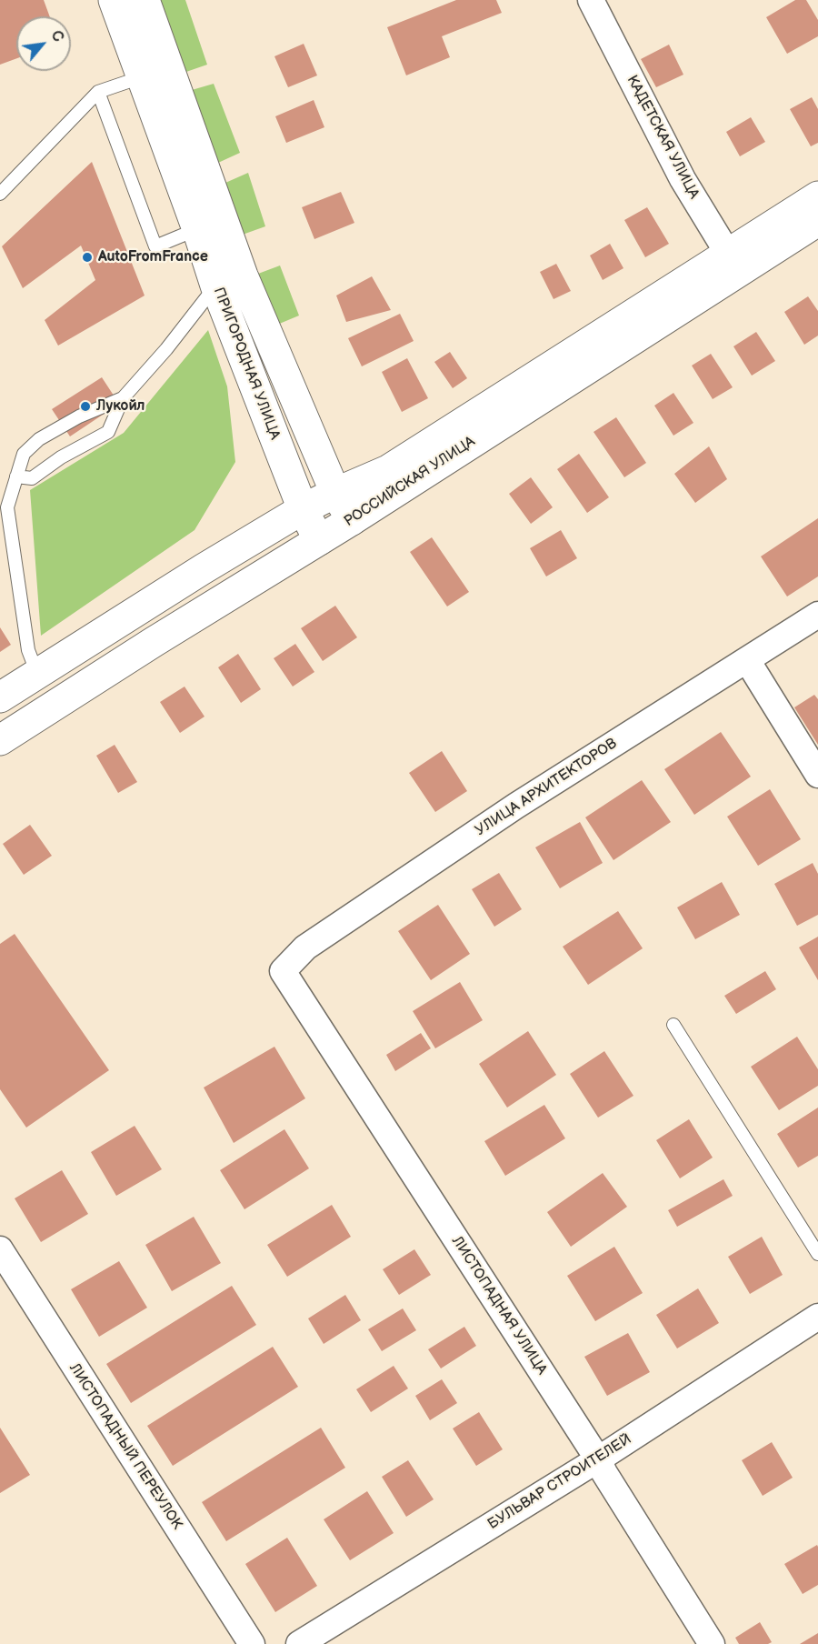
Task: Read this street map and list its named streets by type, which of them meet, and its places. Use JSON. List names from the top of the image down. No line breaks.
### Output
{"streets":{"main road":["ПРИГОРОДНАЯ УЛИЦА","РОССИЙСКАЯ УЛИЦА"],"street":["КАДЕТСКАЯ УЛИЦА","УЛИЦА АРХИТЕКТОРОВ","ЛИСТОПАДНАЯ УЛИЦА","ЛИСТОПАДНЫЙ ПЕРЕУЛОК","БУЛЬВАР СТРОИТЕЛЕЙ"]},"crossings":[["КАДЕТСКАЯ УЛИЦА","РОССИЙСКАЯ УЛИЦА"],["ПРИГОРОДНАЯ УЛИЦА","РОССИЙСКАЯ УЛИЦА"],["УЛИЦА АРХИТЕКТОРОВ","ЛИСТОПАДНАЯ УЛИЦА"],["ЛИСТОПАДНАЯ УЛИЦА","БУЛЬВАР СТРОИТЕЛЕЙ"]],"places":["AutoFromFrance","Лукойл"],"north":"top right"}
